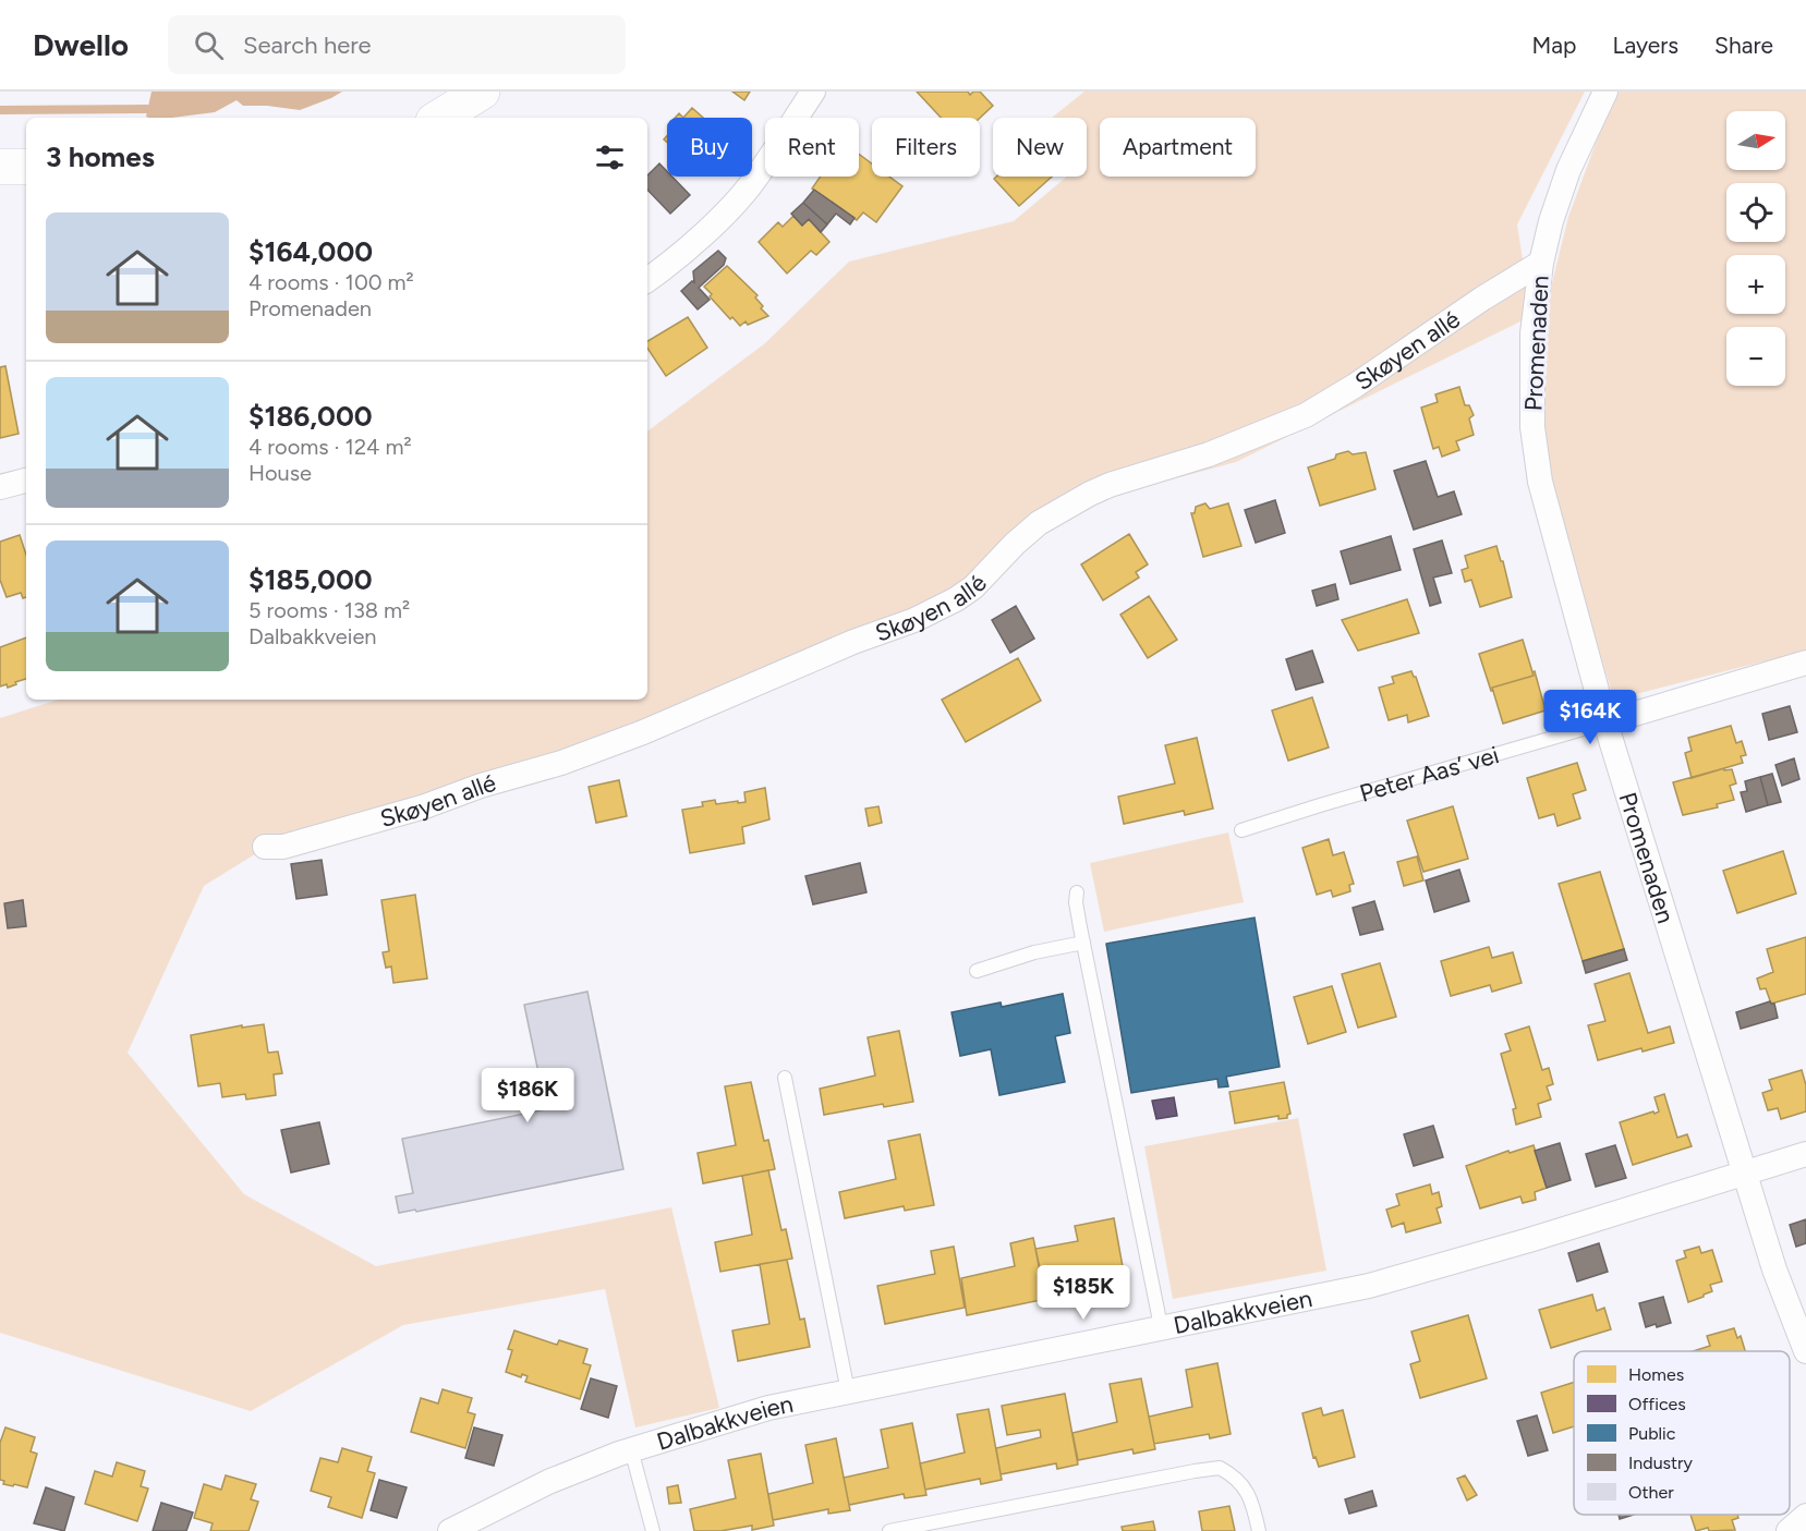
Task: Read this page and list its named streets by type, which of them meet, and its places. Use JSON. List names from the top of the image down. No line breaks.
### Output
{"streets":{"street":["Promenaden","Skøyen allé","Peter Aas’ vei","Dalbakkveien"]},"crossings":[["Promenaden","Skøyen allé"],["Promenaden","Peter Aas’ vei"],["Promenaden","Dalbakkveien"]],"legend":["Homes","Offices","Public","Industry","Other"],"north":"right","page":{"header":"Dwello","search":"Search here","nav":["Map","Layers","Share"],"map_buttons":["+","−"],"chip":["Buy","Rent","Filters","New","Apartment"],"heading":"3 homes","list":[{"name":"$164,000","note":"4 rooms · 100 m² · Promenaden"},{"name":"$186,000","note":"4 rooms · 124 m² · House"},{"name":"$185,000","note":"5 rooms · 138 m² · Dalbakkveien"}],"price":["$164K","$186K","$185K"]}}
